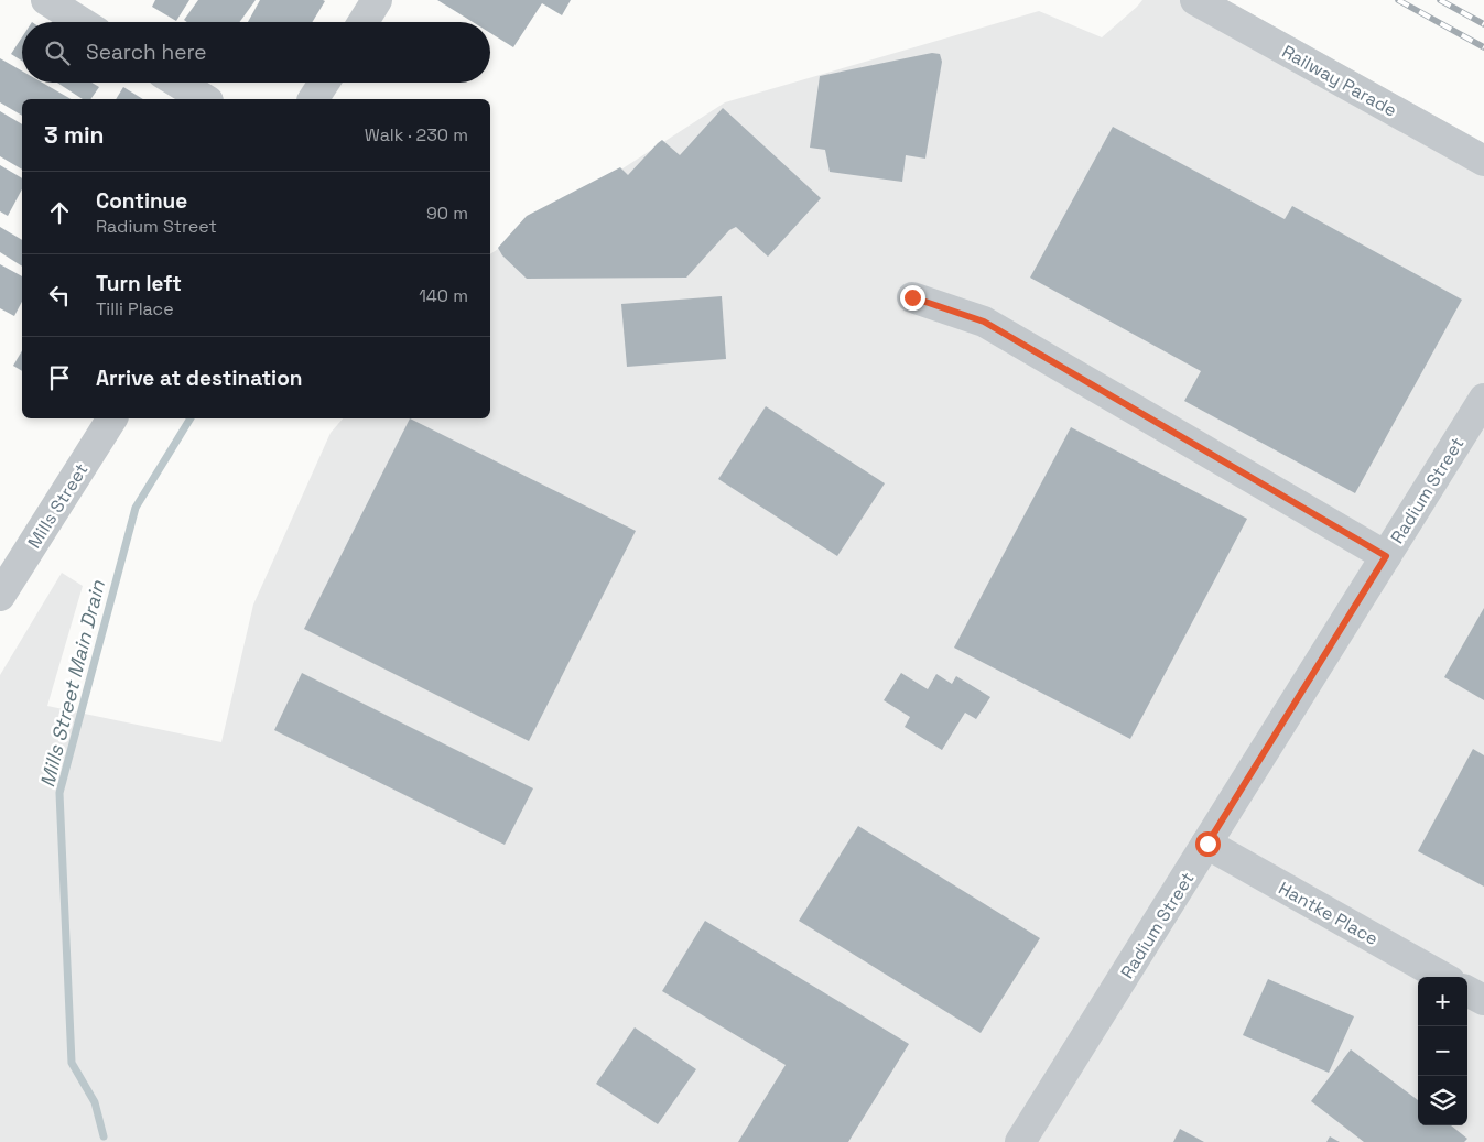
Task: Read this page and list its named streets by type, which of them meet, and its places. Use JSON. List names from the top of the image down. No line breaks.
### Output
{"streets":{"street":["Railway Parade","Radium Street","Mills Street","Hantke Place"]},"crossings":[["Radium Street","Hantke Place"]],"water":["Mills Street Main Drain"],"page":{"search":"Search here","heading":["3 min","Walk · 230 m"],"list":[["Continue","Radium Street","90 m"],["Turn left","Tilli Place","140 m"],"Arrive at destination"],"map_buttons":["+","−"]}}
